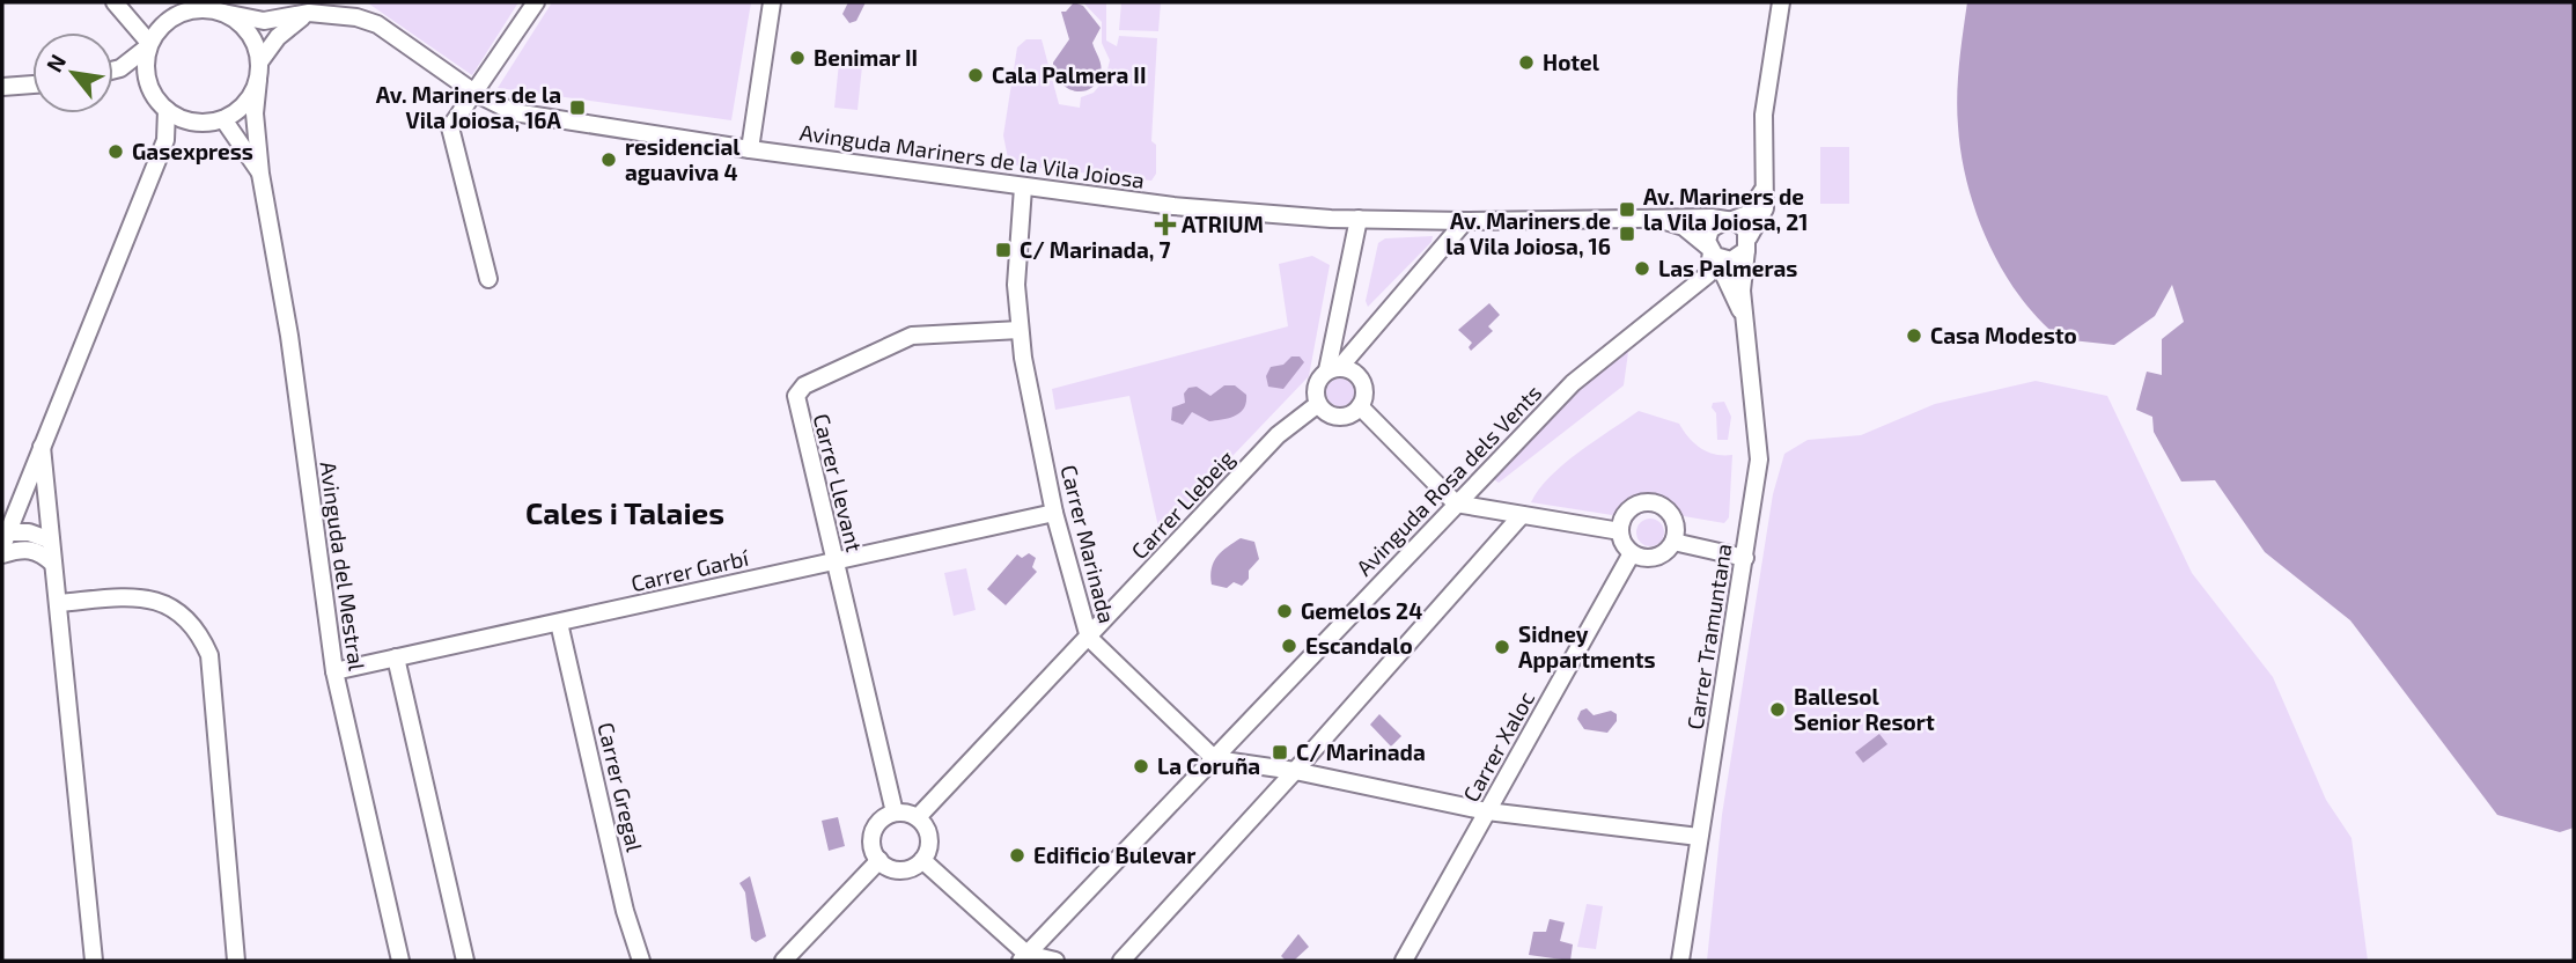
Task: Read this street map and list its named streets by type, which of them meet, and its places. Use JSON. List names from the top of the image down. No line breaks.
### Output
{"streets":{"street":["Avinguda Mariners de la Vila Joiosa","Avinguda Rosa dels Vents","Carrer Llevant","Carrer Llebeig","Carrer Marinada","Avinguda del Mestral","Carrer Garbí","Carrer Tramuntana","Carrer Xaloc","Carrer Gregal"]},"crossings":[["Avinguda Mariners de la Vila Joiosa","Avinguda Rosa dels Vents"],["Avinguda Mariners de la Vila Joiosa","Carrer Marinada"],["Avinguda Mariners de la Vila Joiosa","Avinguda del Mestral"],["Avinguda Mariners de la Vila Joiosa","Carrer Tramuntana"],["Avinguda Rosa dels Vents","Carrer Marinada"],["Avinguda Rosa dels Vents","Carrer Tramuntana"],["Carrer Llevant","Carrer Llebeig"],["Carrer Llevant","Carrer Marinada"],["Carrer Llevant","Carrer Garbí"],["Carrer Llebeig","Carrer Marinada"],["Carrer Marinada","Carrer Garbí"],["Avinguda del Mestral","Carrer Garbí"],["Carrer Garbí","Carrer Gregal"]],"districts":["Cales i Talaies"],"places":{"other":["Benimar II","Hotel","Cala Palmera II","Gasexpress","residencial aguaviva 4","Las Palmeras","Casa Modesto","Gemelos 24","Escandalo","Sidney Appartments","Ballesol Senior Resort","La Coruña","Edificio Bulevar"],"transit":["Av. Mariners de la Vila Joiosa, 16A","Av. Mariners de la Vila Joiosa, 21","Av. Mariners de la Vila Joiosa, 16","C/ Marinada, 7","C/ Marinada"],"health":["ATRIUM"]},"north":"top left"}
